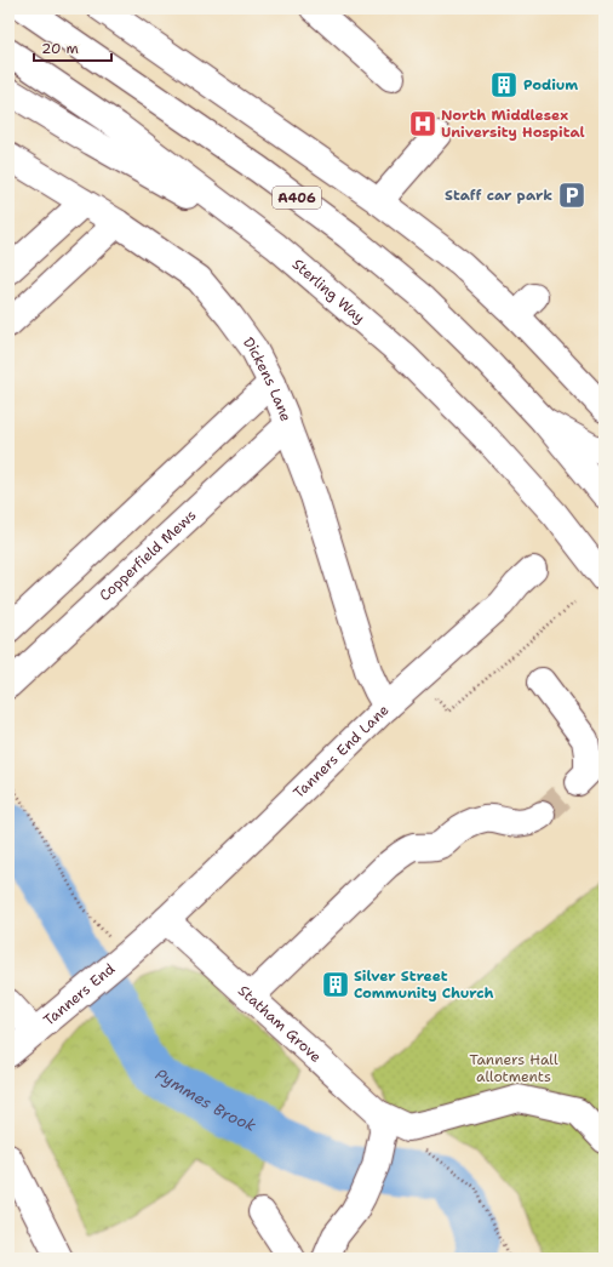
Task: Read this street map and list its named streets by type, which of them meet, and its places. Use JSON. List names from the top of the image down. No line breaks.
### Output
{"streets":{"main road":["A406","Sterling Way","Dickens Lane","Copperfield Mews","Tanners End Lane","Tanners End","Statham Grove"]},"crossings":[["Dickens Lane","Copperfield Mews"],["Dickens Lane","Tanners End Lane"],["Tanners End Lane","Tanners End"],["Tanners End Lane","Statham Grove"],["Tanners End","Statham Grove"]],"water":["Pymmes Brook"],"parks":["Tanners Hall allotments"],"places":{"building":["Podium","Silver Street Community Church"],"hospital":["North Middlesex University Hospital"],"parking":["Staff car park"]},"scale_bar":"20 m"}
